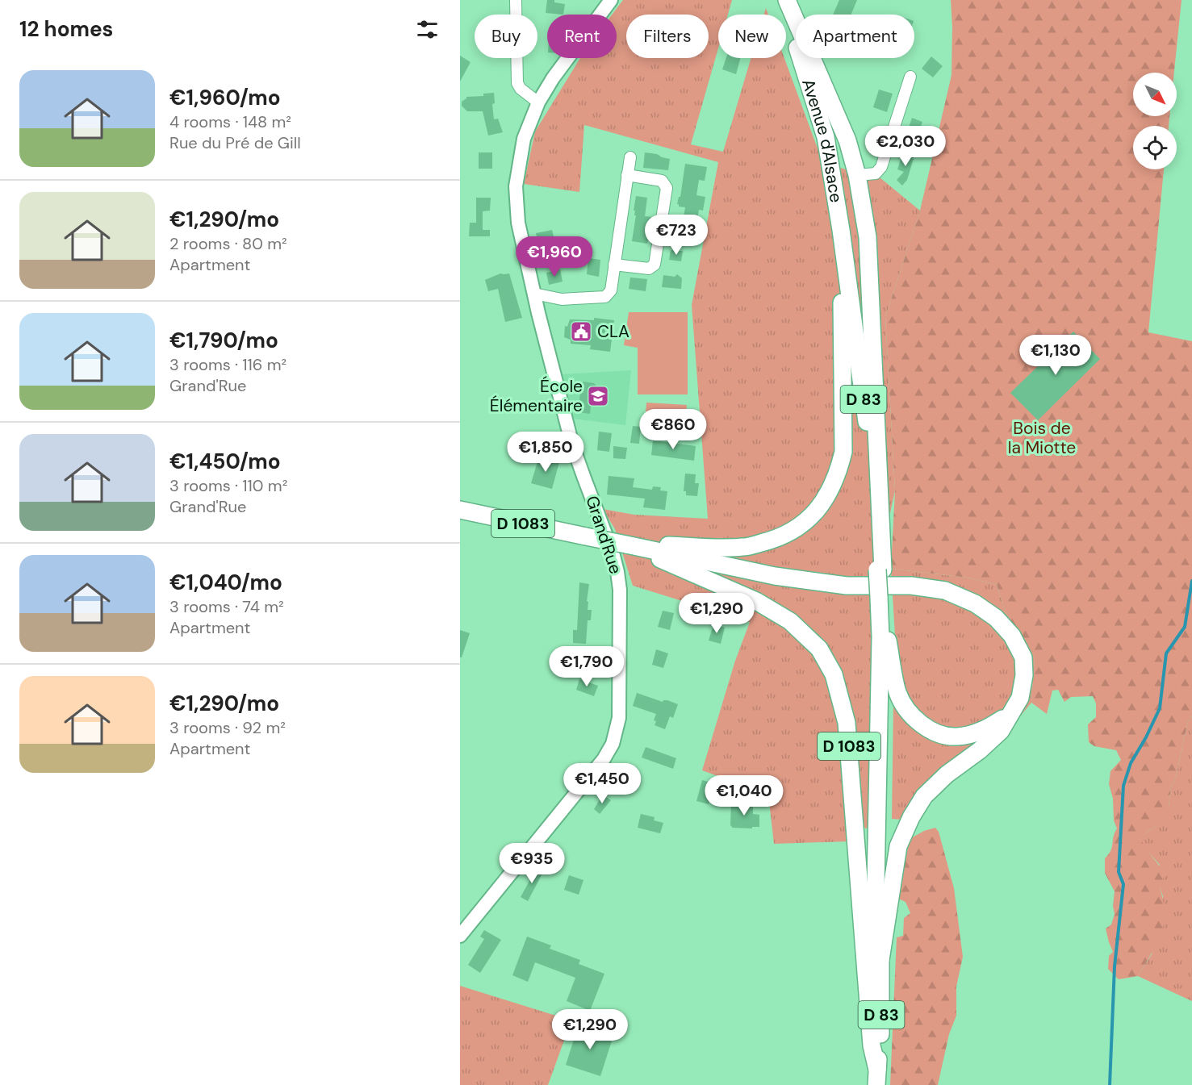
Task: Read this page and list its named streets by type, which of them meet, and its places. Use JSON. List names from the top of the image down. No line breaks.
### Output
{"streets":{"main road":["Avenue d'Alsace","D 83","D 1083"],"street":["Grand'Rue"]},"crossings":[["Avenue d'Alsace","D 83"],["Avenue d'Alsace","D 1083"],["D 83","D 1083"]],"parks":["Bois de la Miotte"],"places":{"public building":["CLA"],"school or university":["École Élémentaire"]},"north":"bottom right","page":{"heading":"12 homes","chip":["Buy","Rent","Filters","New","Apartment"],"list":[{"name":"€1,960/mo","note":"4 rooms · 148 m² · Rue du Pré de Gill"},{"name":"€1,290/mo","note":"2 rooms · 80 m² · Apartment"},{"name":"€1,790/mo","note":"3 rooms · 116 m² · Grand'Rue"},{"name":"€1,450/mo","note":"3 rooms · 110 m² · Grand'Rue"},{"name":"€1,040/mo","note":"3 rooms · 74 m² · Apartment"},{"name":"€1,290/mo","note":"3 rooms · 92 m² · Apartment"}],"price":["€2,030","€723","€1,960","€1,130","€860","€1,850","€1,290","€1,790","€1,450","€1,040","€935","€1,290"]}}
